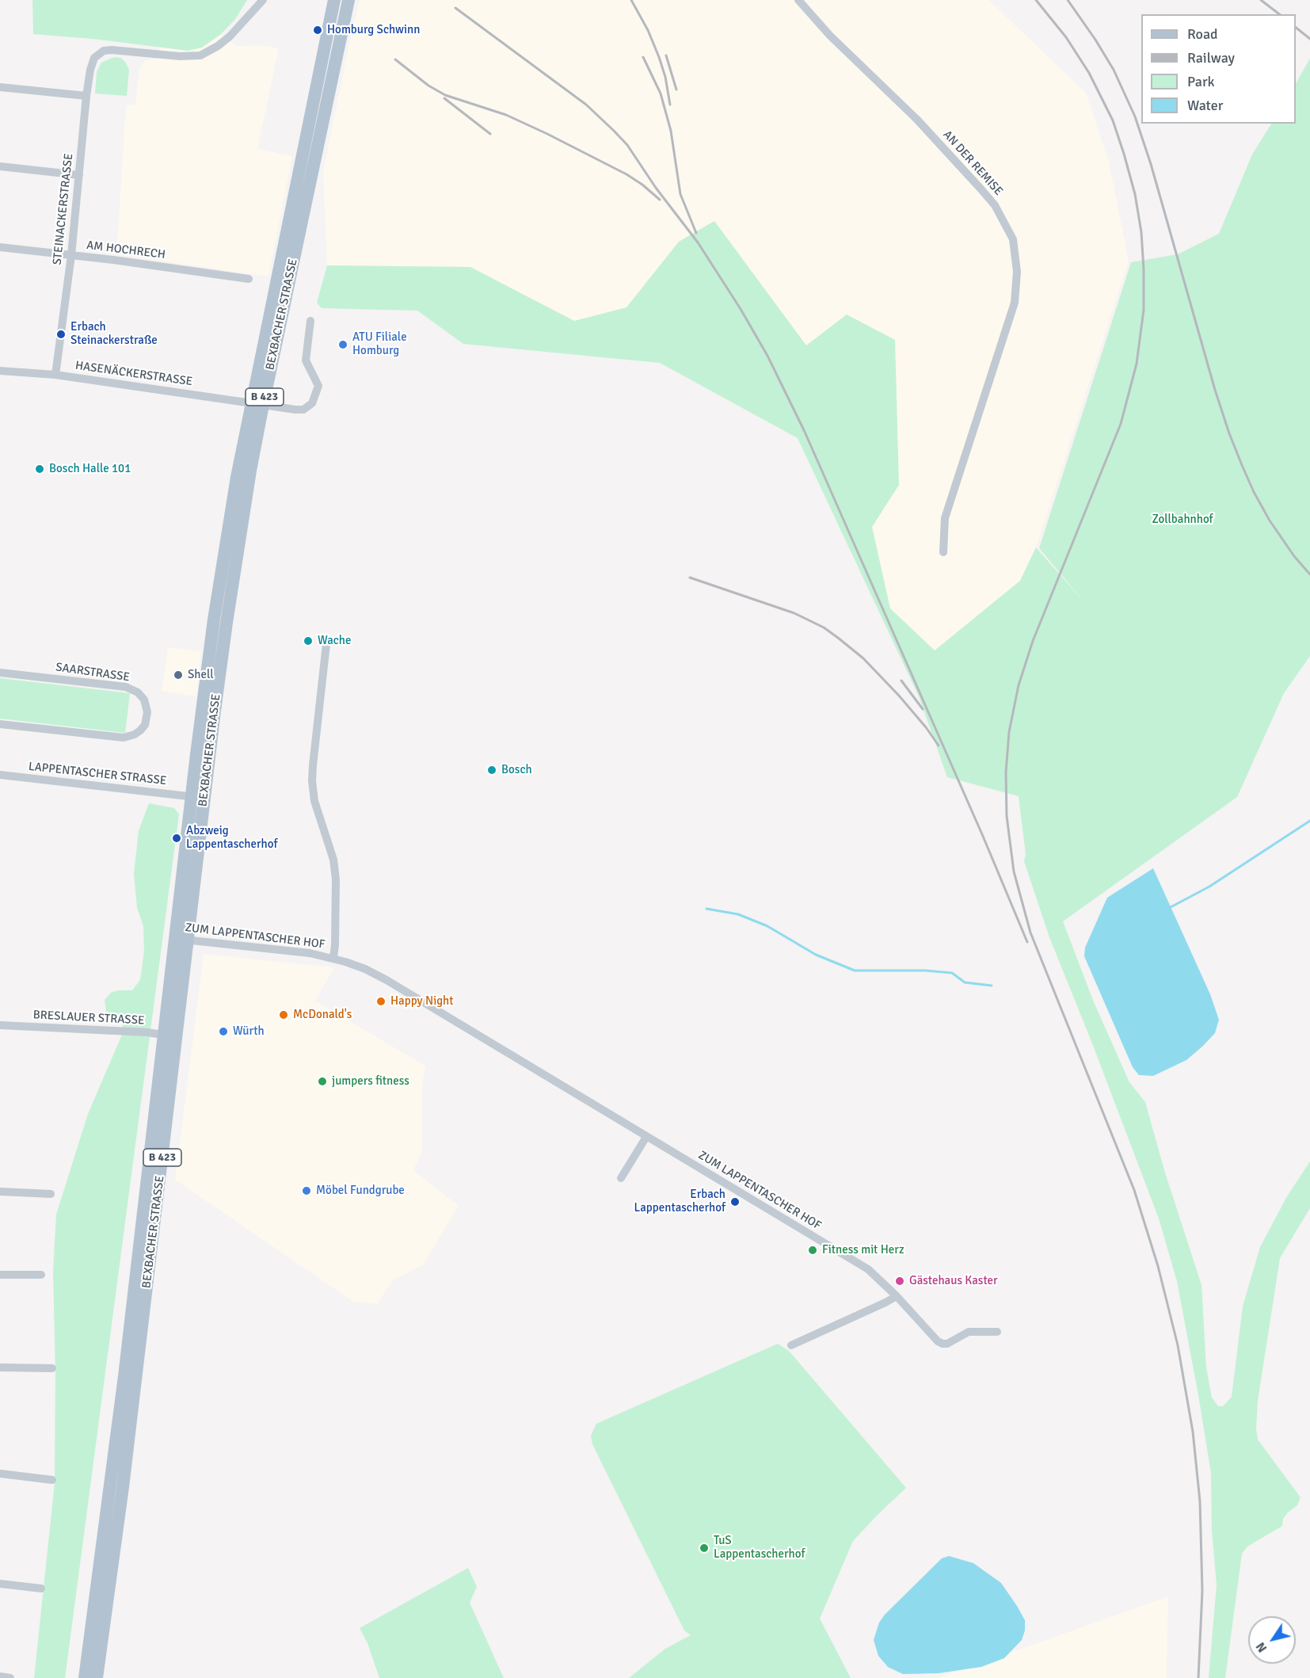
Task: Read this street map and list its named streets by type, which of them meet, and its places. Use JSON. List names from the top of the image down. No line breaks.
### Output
{"streets":{"main road":["BEXBACHER STRASSE","B 423"],"street":["AN DER REMISE","STEINACKERSTRASSE","AM HOCHRECH","HASENÄCKERSTRASSE","SAARSTRASSE","LAPPENTASCHER STRASSE","ZUM LAPPENTASCHER HOF","BRESLAUER STRASSE"]},"crossings":[["STEINACKERSTRASSE","AM HOCHRECH"],["STEINACKERSTRASSE","HASENÄCKERSTRASSE"],["BEXBACHER STRASSE","HASENÄCKERSTRASSE"],["BEXBACHER STRASSE","LAPPENTASCHER STRASSE"],["BEXBACHER STRASSE","ZUM LAPPENTASCHER HOF"],["BEXBACHER STRASSE","BRESLAUER STRASSE"]],"parks":["Zollbahnhof"],"places":["Homburg Schwinn","Erbach Steinackerstraße","ATU Filiale Homburg","Bosch Halle 101","Wache","Shell","Bosch","Abzweig Lappentascherhof","Happy Night","McDonald's","Würth","jumpers fitness","Möbel Fundgrube","Erbach Lappentascherhof","Fitness mit Herz","Gästehaus Kaster","TuS Lappentascherhof"],"legend":["Road","Railway","Park","Water"],"north":"bottom left"}
